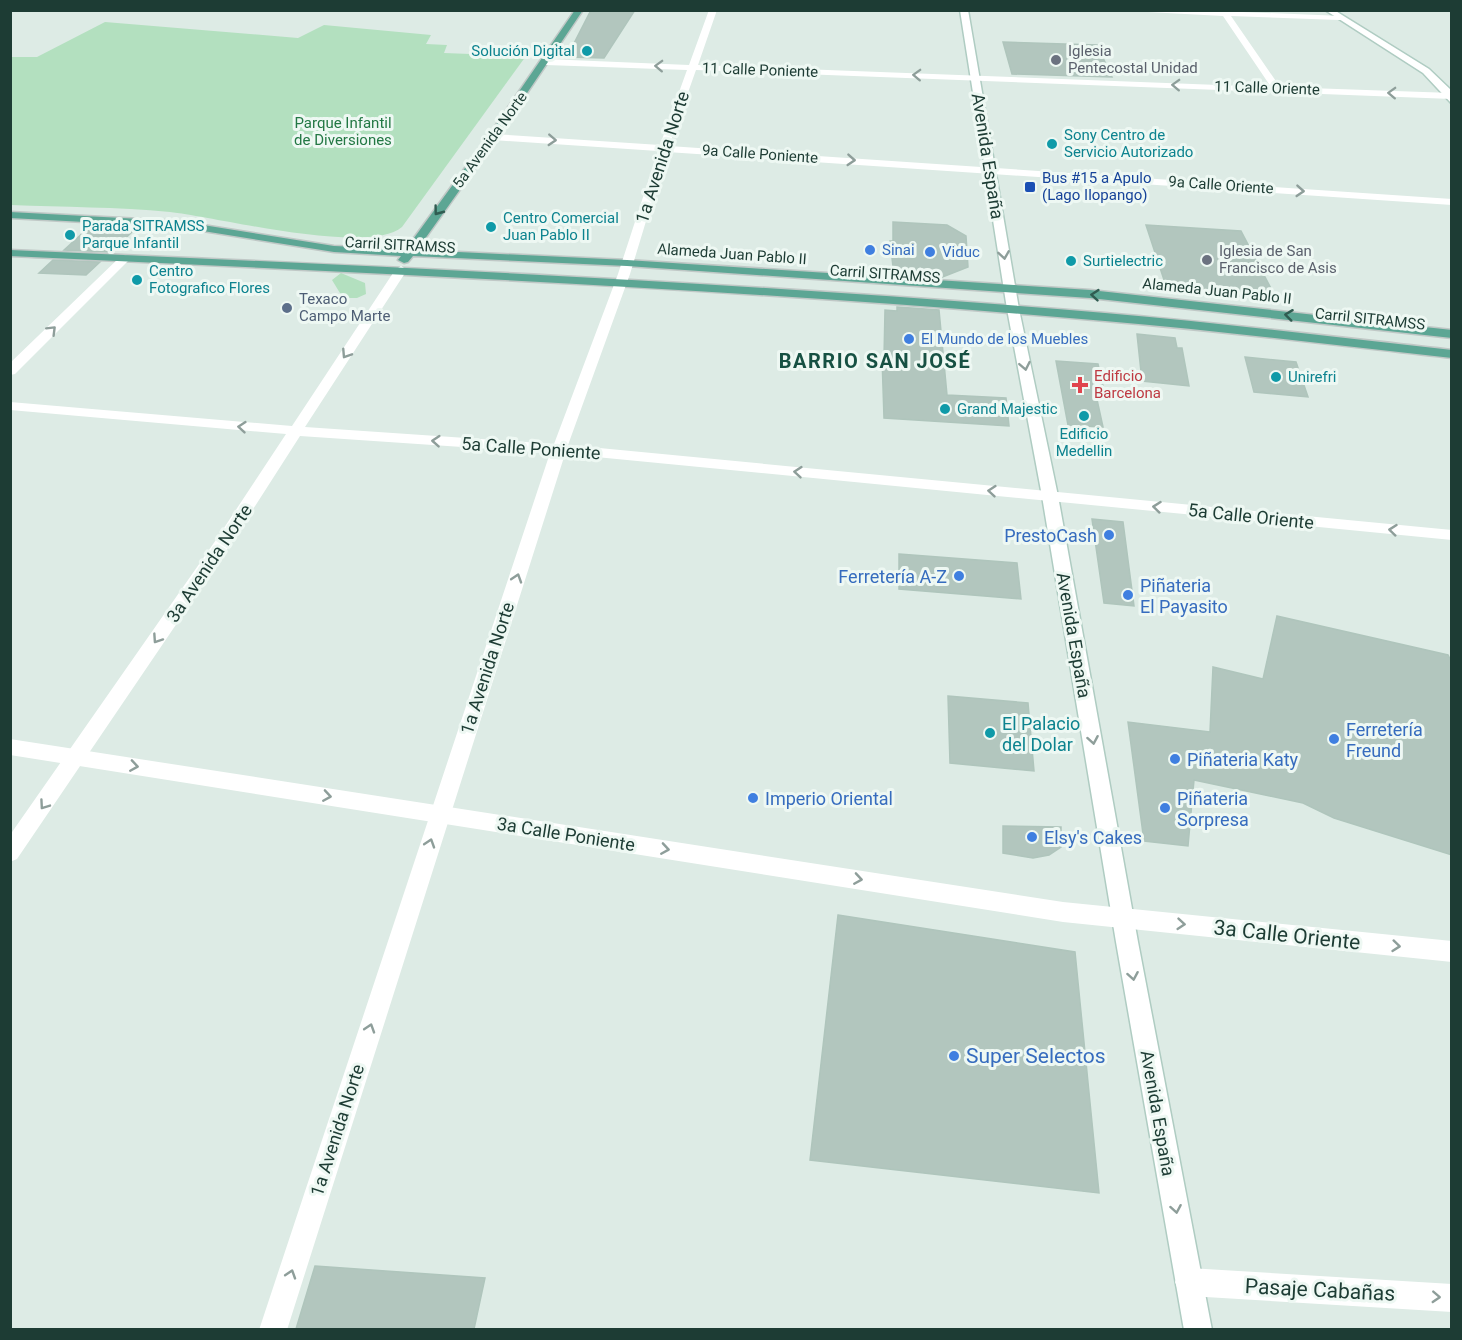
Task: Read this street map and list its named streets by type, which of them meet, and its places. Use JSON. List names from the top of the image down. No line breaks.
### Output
{"streets":{"main road":["5a Avenida Norte","Carril SITRAMSS","Alameda Juan Pablo II"],"street":["11 Calle Poniente","11 Calle Oriente","9a Calle Poniente","Avenida España","1a Avenida Norte","9a Calle Oriente","5a Calle Poniente","5a Calle Oriente","3a Avenida Norte","3a Calle Poniente","3a Calle Oriente","Pasaje Cabañas"]},"crossings":[["11 Calle Poniente","11 Calle Oriente"],["11 Calle Poniente","5a Avenida Norte"],["11 Calle Poniente","Avenida España"],["11 Calle Poniente","1a Avenida Norte"],["11 Calle Oriente","Avenida España"],["5a Avenida Norte","9a Calle Poniente"],["5a Avenida Norte","Carril SITRAMSS"],["5a Avenida Norte","3a Avenida Norte"],["9a Calle Poniente","Avenida España"],["9a Calle Poniente","1a Avenida Norte"],["9a Calle Poniente","9a Calle Oriente"],["Avenida España","9a Calle Oriente"],["Avenida España","Carril SITRAMSS"],["Avenida España","Alameda Juan Pablo II"],["Avenida España","5a Calle Poniente"],["Avenida España","5a Calle Oriente"],["Avenida España","3a Calle Poniente"],["Avenida España","3a Calle Oriente"],["Avenida España","Pasaje Cabañas"],["1a Avenida Norte","Carril SITRAMSS"],["1a Avenida Norte","5a Calle Poniente"],["1a Avenida Norte","3a Calle Poniente"],["Carril SITRAMSS","Alameda Juan Pablo II"],["Carril SITRAMSS","3a Avenida Norte"],["5a Calle Poniente","5a Calle Oriente"],["5a Calle Poniente","3a Avenida Norte"],["3a Avenida Norte","3a Calle Poniente"],["3a Calle Poniente","3a Calle Oriente"]],"one_way":["11 Calle Poniente","5a Avenida Norte","9a Calle Poniente","Avenida España","1a Avenida Norte","9a Calle Oriente","5a Calle Poniente","5a Calle Oriente","3a Avenida Norte","3a Calle Poniente","3a Calle Oriente","Pasaje Cabañas"],"districts":["BARRIO SAN JOSÉ"],"parks":["Parque Infantil de Diversiones"],"places":{"other":["Solución Digital","Iglesia Pentecostal Unidad","Sony Centro de Servicio Autorizado","Centro Comercial Juan Pablo II","Parada SITRAMSS Parque Infantil","Sinai","Viduc","Iglesia de San Francisco de Asis","Surtielectric","Centro Fotografico Flores","Texaco Campo Marte","El Mundo de los Muebles","Unirefri","Grand Majestic","Edificio Medellin","PrestoCash","Ferretería A-Z","Piñateria El Payasito","El Palacio del Dolar","Ferretería Freund","Piñateria Katy","Imperio Oriental","Piñateria Sorpresa","Elsy's Cakes","Super Selectos"],"transit":["Bus #15 a Apulo (Lago Ilopango)"],"health":["Edificio Barcelona"]}}
